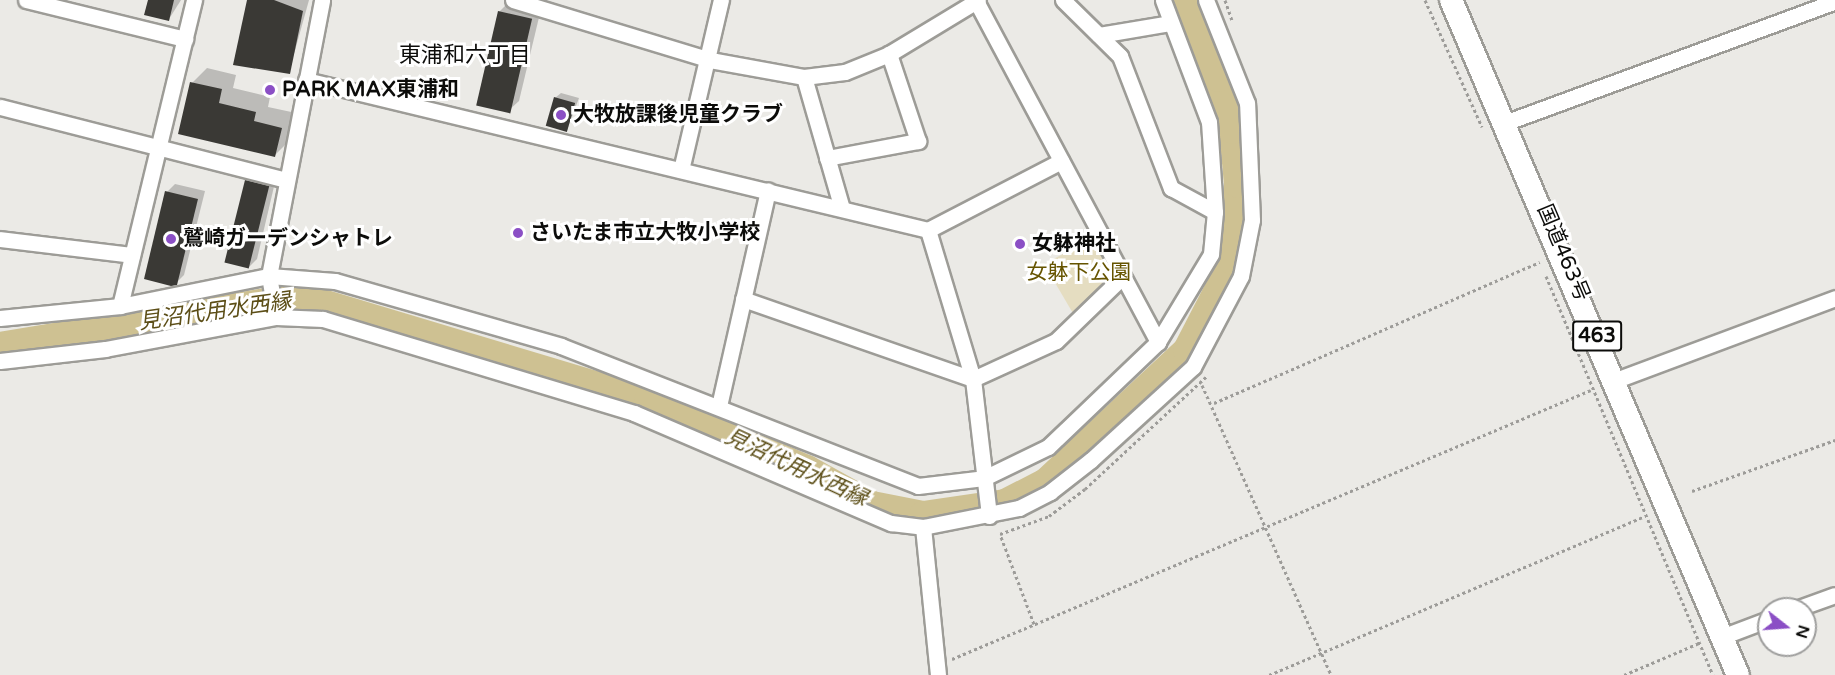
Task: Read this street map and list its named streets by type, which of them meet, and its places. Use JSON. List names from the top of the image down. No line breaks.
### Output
{"streets":{"highway":["国道463号","463"]},"districts":["東浦和六丁目"],"water":["見沼代用水西縁"],"parks":["女躰下公園"],"places":["PARK MAX東浦和","大牧放課後児童クラブ","さいたま市立大牧小学校","鷲崎ガーデンシャトレ","女躰神社"],"north":"right"}
